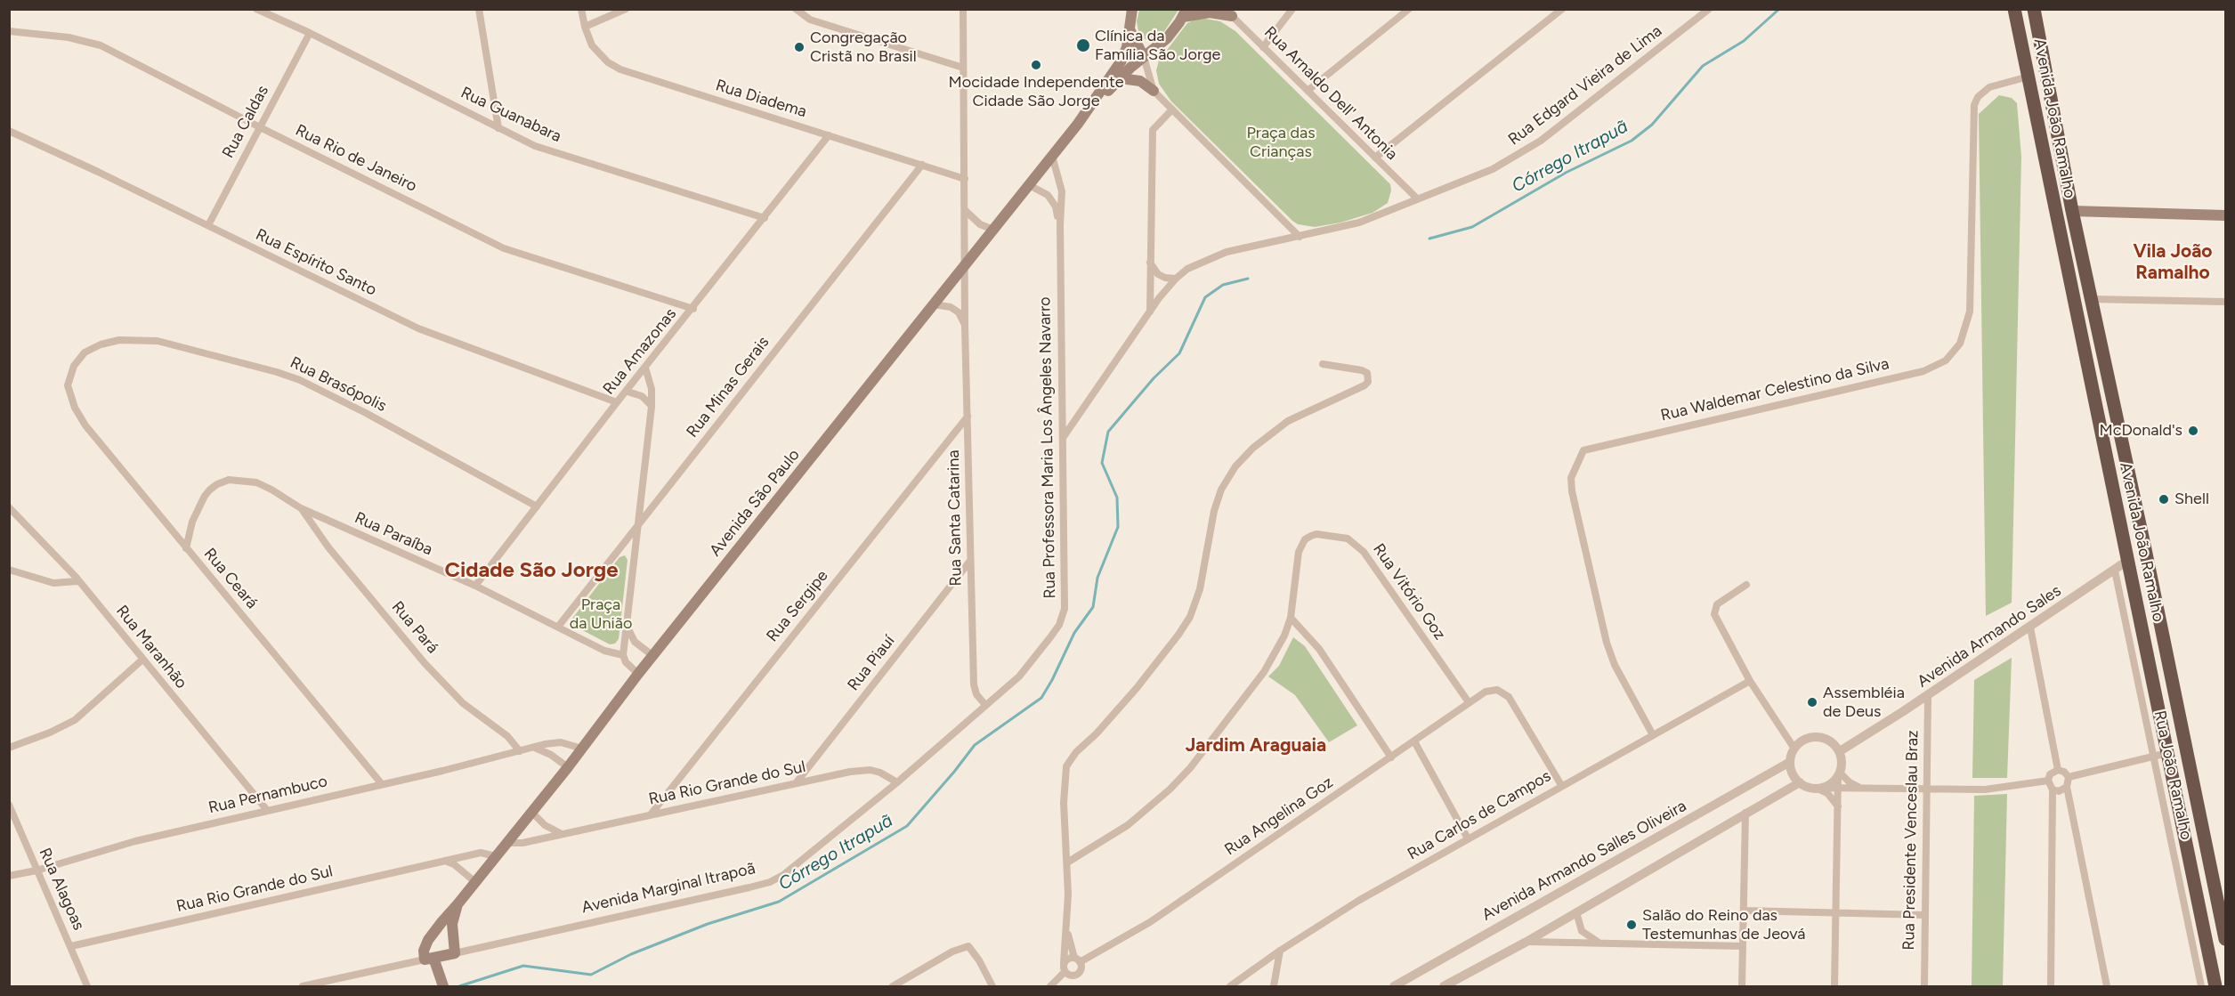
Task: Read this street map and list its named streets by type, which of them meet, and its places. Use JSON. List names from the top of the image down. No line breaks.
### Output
{"streets":{"highway":["Avenida João Ramalho"],"main road":["Avenida São Paulo","Avenida Marginal Itrapoã"],"street":["Rua Edgard Vieira de Lima","Rua Arnaldo Dell' Antonia","Rua Diadema","Rua Guanabara","Rua Caldas","Rua Rio de Janeiro","Rua Espírito Santo","Rua Amazonas","Rua Brasópolis","Rua Minas Gerais","Rua Waldemar Celestino da Silva","Rua Professora Maria Los Ângeles Navarro","Rua Santa Catarina","Rua Paraíba","Rua Ceará","Rua Vitório Goz","Rua Sergipe","Rua Pará","Avenida Armando Sales","Rua Maranhão","Rua Piauí","Rua João Ramalho","Rua Rio Grande do Sul","Rua Pernambuco","Rua Carlos de Campos","Rua Angelina Goz","Rua Presidente Venceslau Braz","Avenida Armando Salles Oliveira","Rua Alagoas"]},"crossings":[["Rua Edgard Vieira de Lima","Rua Arnaldo Dell' Antonia"],["Rua Edgard Vieira de Lima","Rua Professora Maria Los Ângeles Navarro"],["Rua Diadema","Rua Amazonas"],["Rua Diadema","Rua Minas Gerais"],["Rua Diadema","Rua Santa Catarina"],["Rua Guanabara","Rua Caldas"],["Rua Guanabara","Rua Amazonas"],["Avenida João Ramalho","Rua Waldemar Celestino da Silva"],["Avenida João Ramalho","Avenida Armando Sales"],["Rua Caldas","Rua Rio de Janeiro"],["Rua Caldas","Rua Espírito Santo"],["Rua Rio de Janeiro","Rua Amazonas"],["Rua Espírito Santo","Rua Amazonas"],["Rua Amazonas","Rua Brasópolis"],["Rua Amazonas","Rua Paraíba"],["Rua Brasópolis","Rua Ceará"],["Rua Minas Gerais","Rua Paraíba"],["Rua Waldemar Celestino da Silva","Rua Carlos de Campos"],["Rua Professora Maria Los Ângeles Navarro","Avenida São Paulo"],["Rua Professora Maria Los Ângeles Navarro","Rua Santa Catarina"],["Rua Professora Maria Los Ângeles Navarro","Avenida Marginal Itrapoã"],["Avenida São Paulo","Rua Santa Catarina"],["Avenida São Paulo","Rua Rio Grande do Sul"],["Avenida São Paulo","Rua Pernambuco"],["Avenida São Paulo","Avenida Marginal Itrapoã"],["Rua Santa Catarina","Rua Sergipe"],["Rua Santa Catarina","Rua Piauí"],["Rua Santa Catarina","Avenida Marginal Itrapoã"],["Rua Paraíba","Rua Ceará"],["Rua Paraíba","Rua Pará"],["Rua Ceará","Rua Pernambuco"],["Rua Vitório Goz","Rua Angelina Goz"],["Rua Sergipe","Rua Rio Grande do Sul"],["Rua Pará","Rua Pernambuco"],["Avenida Armando Sales","Rua João Ramalho"],["Avenida Armando Sales","Rua Presidente Venceslau Braz"],["Avenida Armando Sales","Avenida Armando Salles Oliveira"],["Rua Maranhão","Rua Pernambuco"],["Rua Piauí","Rua Rio Grande do Sul"],["Rua Rio Grande do Sul","Avenida Marginal Itrapoã"],["Rua Rio Grande do Sul","Rua Alagoas"],["Rua Pernambuco","Rua Alagoas"],["Rua Carlos de Campos","Rua Angelina Goz"]],"districts":["Vila João Ramalho","Cidade São Jorge","Jardim Araguaia"],"water":["Córrego Itrapuã"],"parks":["Praça das Crianças","Praça da União"],"places":["Clínica da Família São Jorge","Congregação Cristã no Brasil","Mocidade Independente Cidade São Jorge","McDonald's","Shell","Assembléia de Deus","Salão do Reino das Testemunhas de Jeová"]}
